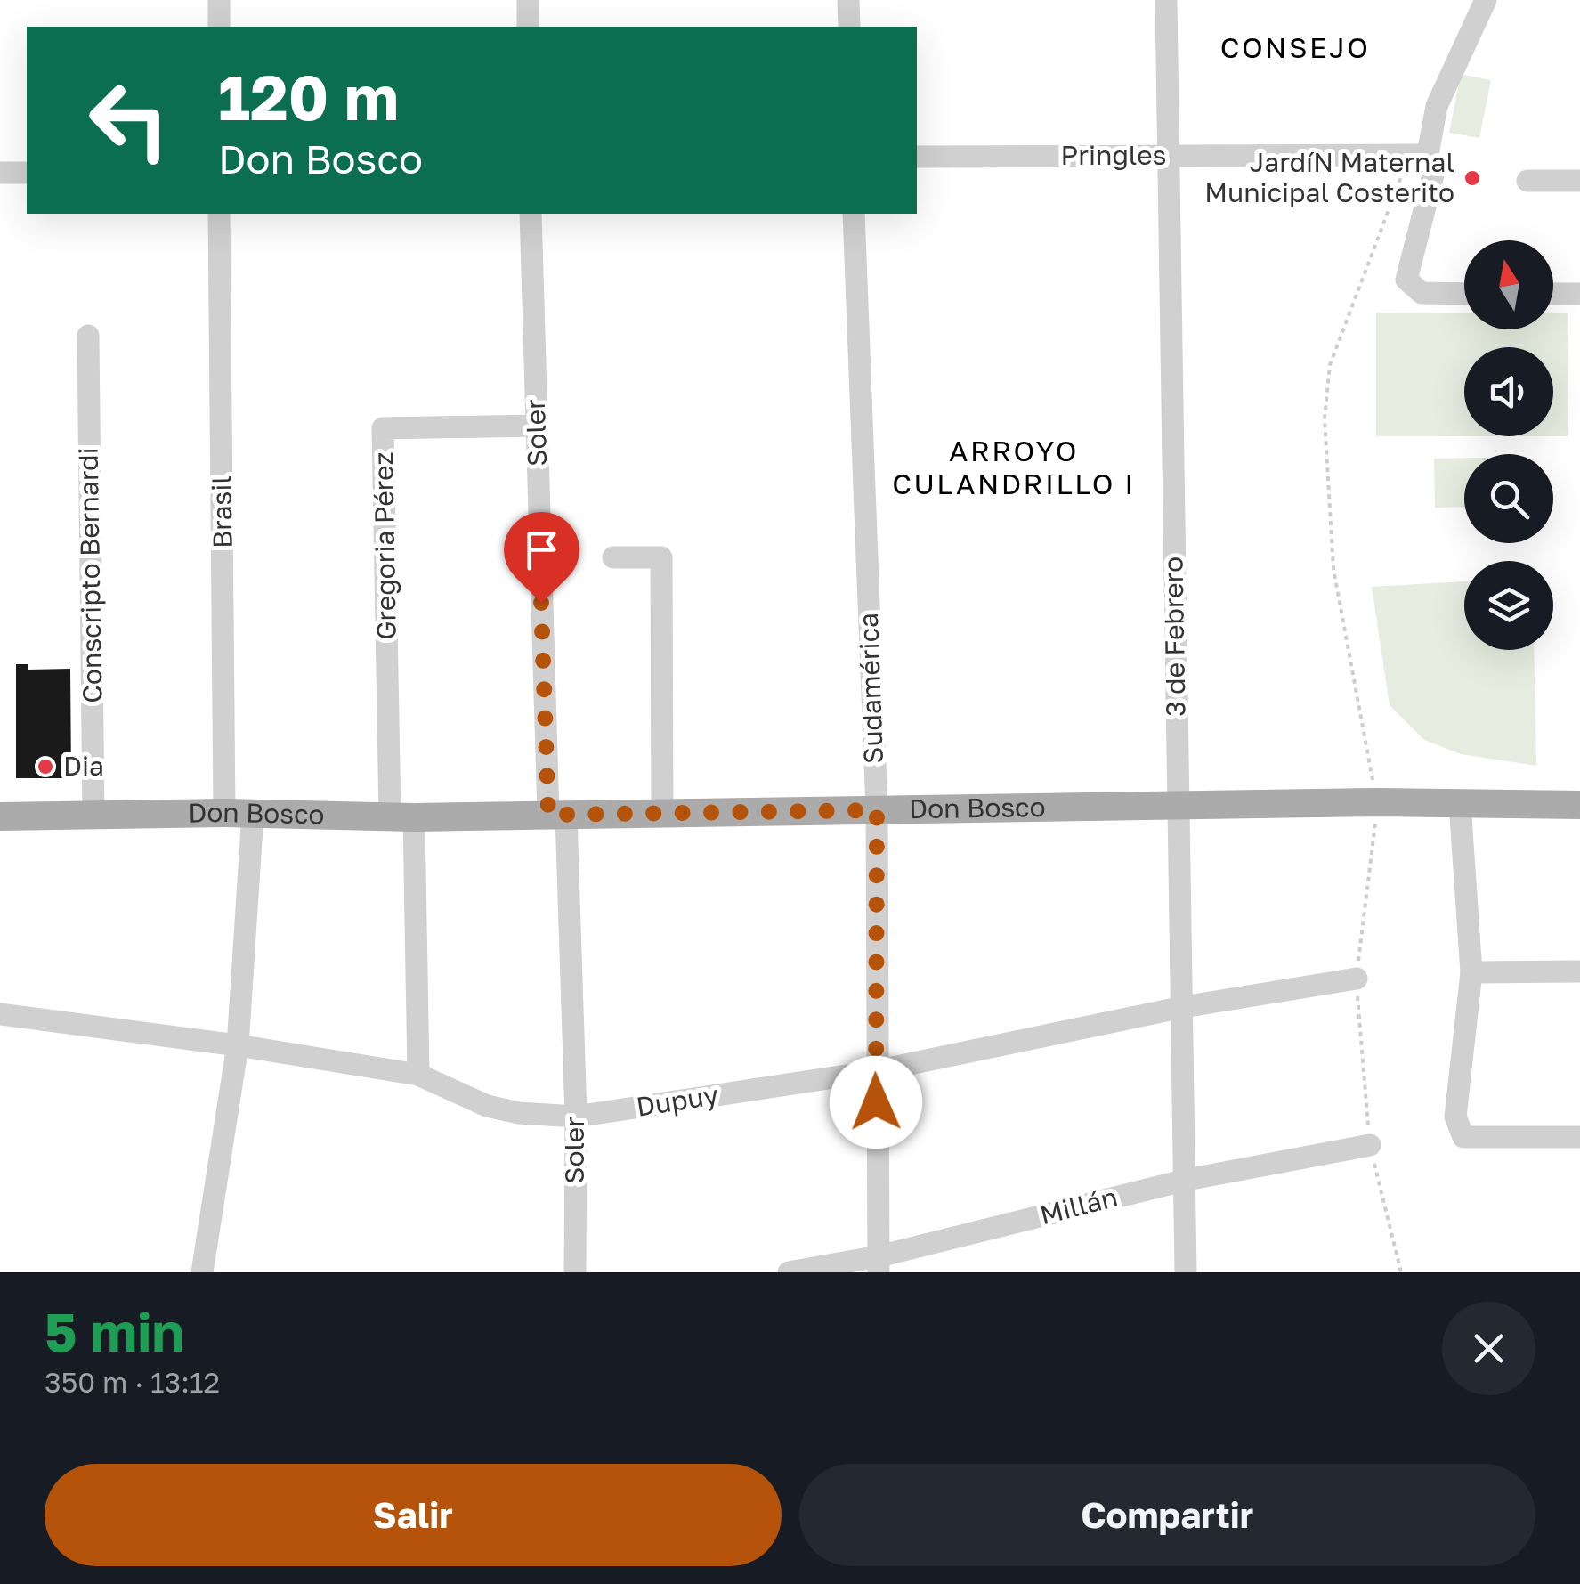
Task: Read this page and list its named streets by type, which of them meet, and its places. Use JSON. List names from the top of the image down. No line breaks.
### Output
{"streets":{"main road":["Don Bosco"],"street":["Pringles","Soler","Brasil","Gregoria Pérez","Conscripto Bernardi","3 de Febrero","Sudamérica","Dupuy","Millán"]},"crossings":[["Pringles","3 de Febrero"],["Soler","Gregoria Pérez"],["Soler","Don Bosco"],["Soler","Dupuy"],["Brasil","Don Bosco"],["Brasil","Dupuy"],["Gregoria Pérez","Don Bosco"],["Conscripto Bernardi","Don Bosco"],["3 de Febrero","Don Bosco"],["3 de Febrero","Dupuy"],["3 de Febrero","Millán"],["Sudamérica","Don Bosco"],["Sudamérica","Dupuy"],["Sudamérica","Millán"]],"districts":["CONSEJO","ARROYO CULANDRILLO I"],"places":["JardíN Maternal Municipal Costerito","Dia"],"north":"top","page":{"turn":["120 m","Don Bosco"],"heading":["5 min","350 m · 13:12"],"buttons":["Salir","Compartir"]}}
